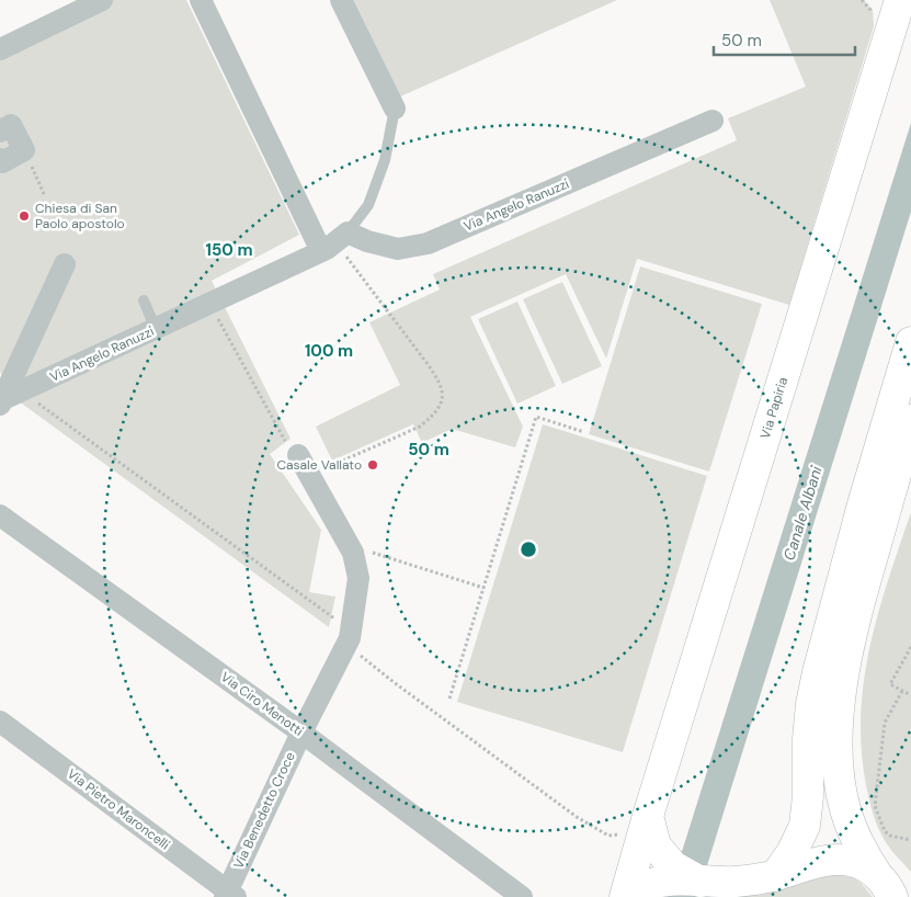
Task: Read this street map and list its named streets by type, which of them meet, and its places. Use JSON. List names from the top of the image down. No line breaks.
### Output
{"streets":{"main road":["Via Papiria"],"street":["Via Angelo Ranuzzi","Via Ciro Menotti","Via Pietro Maroncelli","Via Benedetto Croce"]},"crossings":[["Via Ciro Menotti","Via Benedetto Croce"],["Via Pietro Maroncelli","Via Benedetto Croce"]],"water":["Canale Albani"],"places":["Chiesa di San Paolo apostolo","Casale Vallato"],"scale_bar":"50 m","rings":["150 m","100 m","50 m"]}
